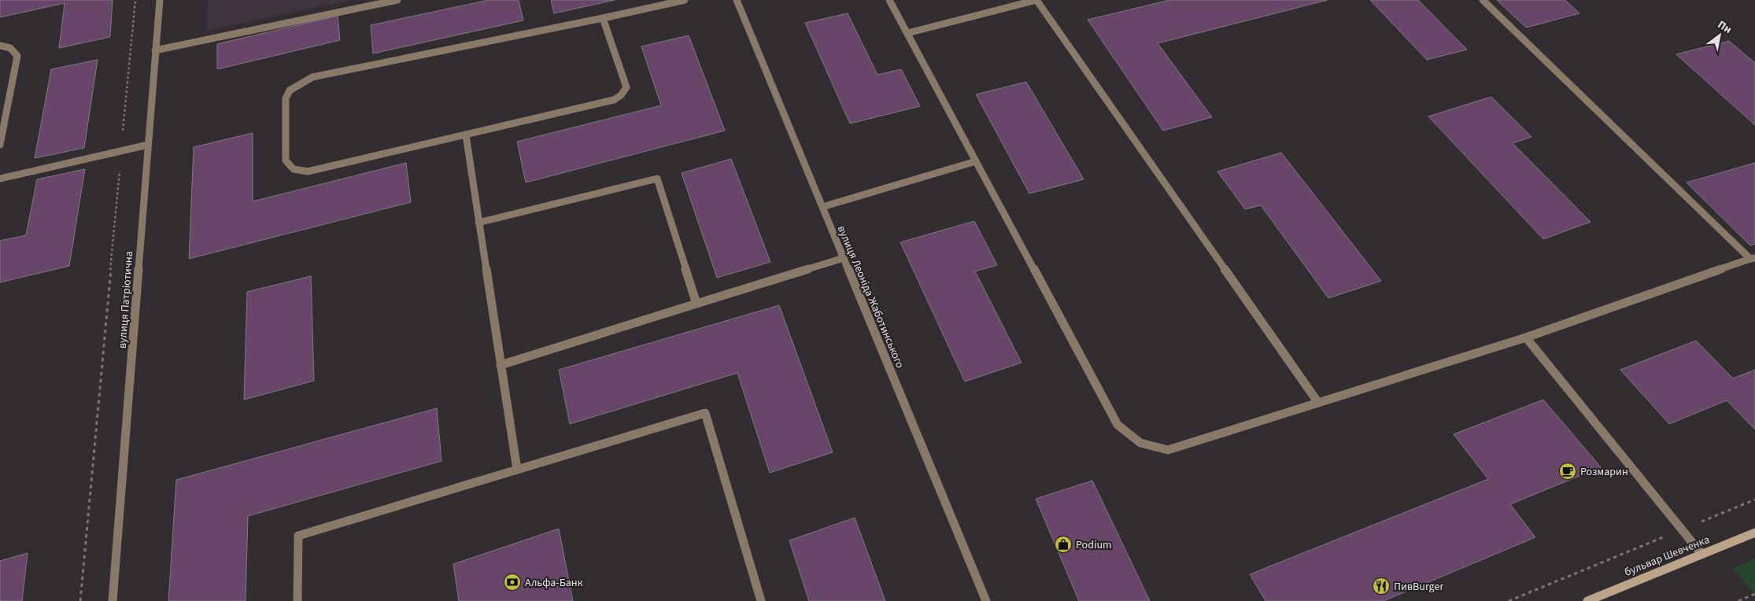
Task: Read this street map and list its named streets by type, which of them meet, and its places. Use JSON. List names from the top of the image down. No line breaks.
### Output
{"streets":{"street":["вулиця Леоніда Жаботинського","вулиця Патріотична","бульвар Шевченка"]},"places":{"cafe":["Розмарин"],"shop":["Podium"],"bank":["Альфа-Банк"],"restaurant":["ПивBurger"]},"north":"top right"}
